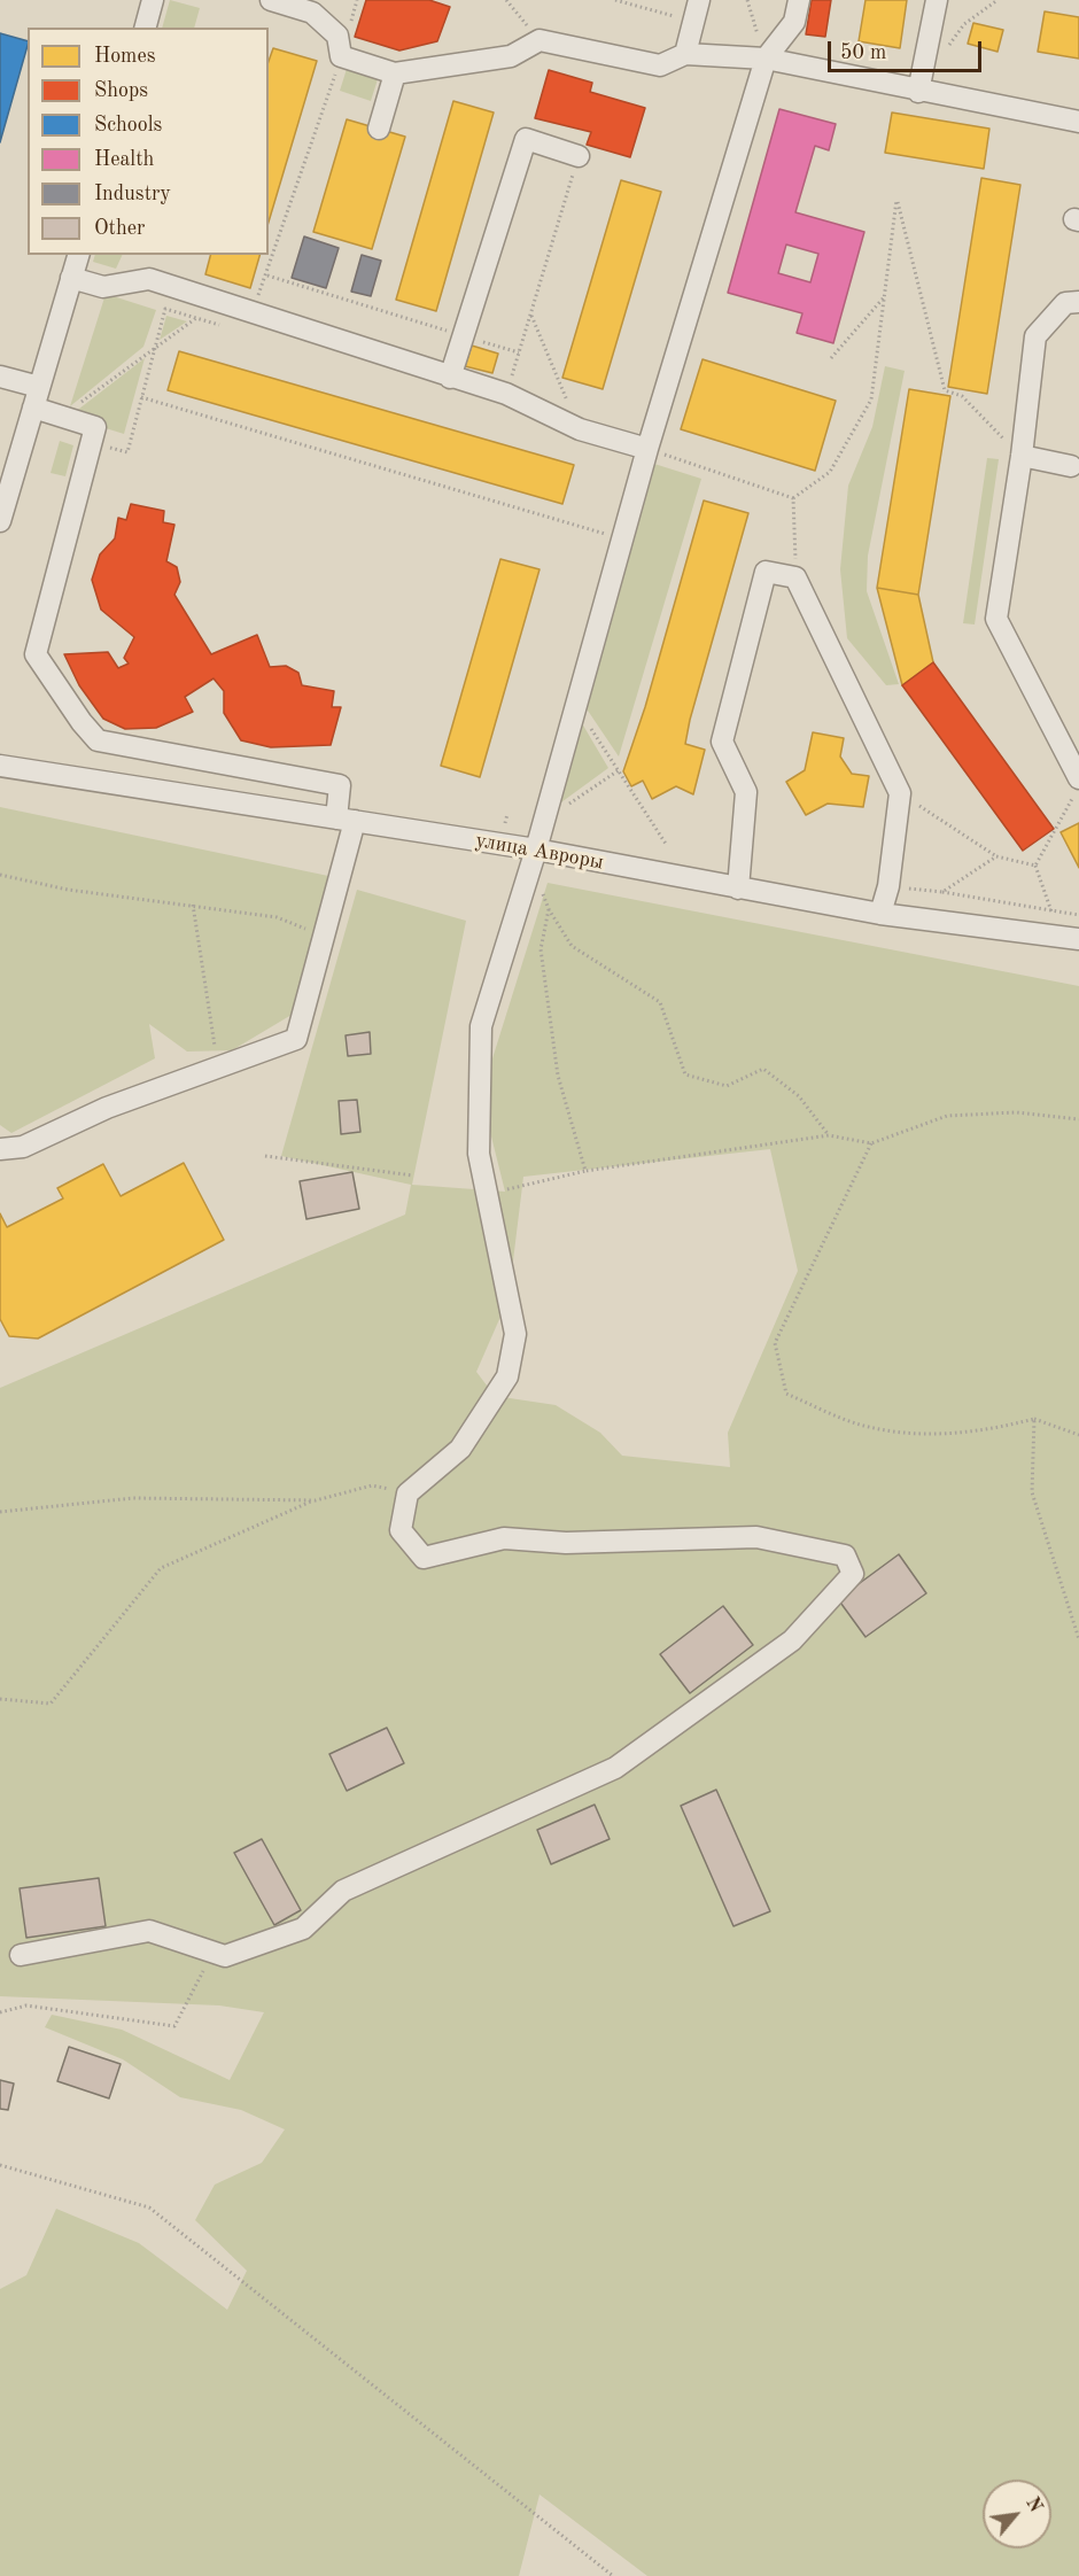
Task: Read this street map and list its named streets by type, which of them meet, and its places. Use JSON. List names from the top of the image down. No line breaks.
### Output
{"streets":{"street":["улица Авроры"]},"legend":["Homes","Shops","Schools","Health","Industry","Other"],"scale_bar":"50 m","north":"top right"}
